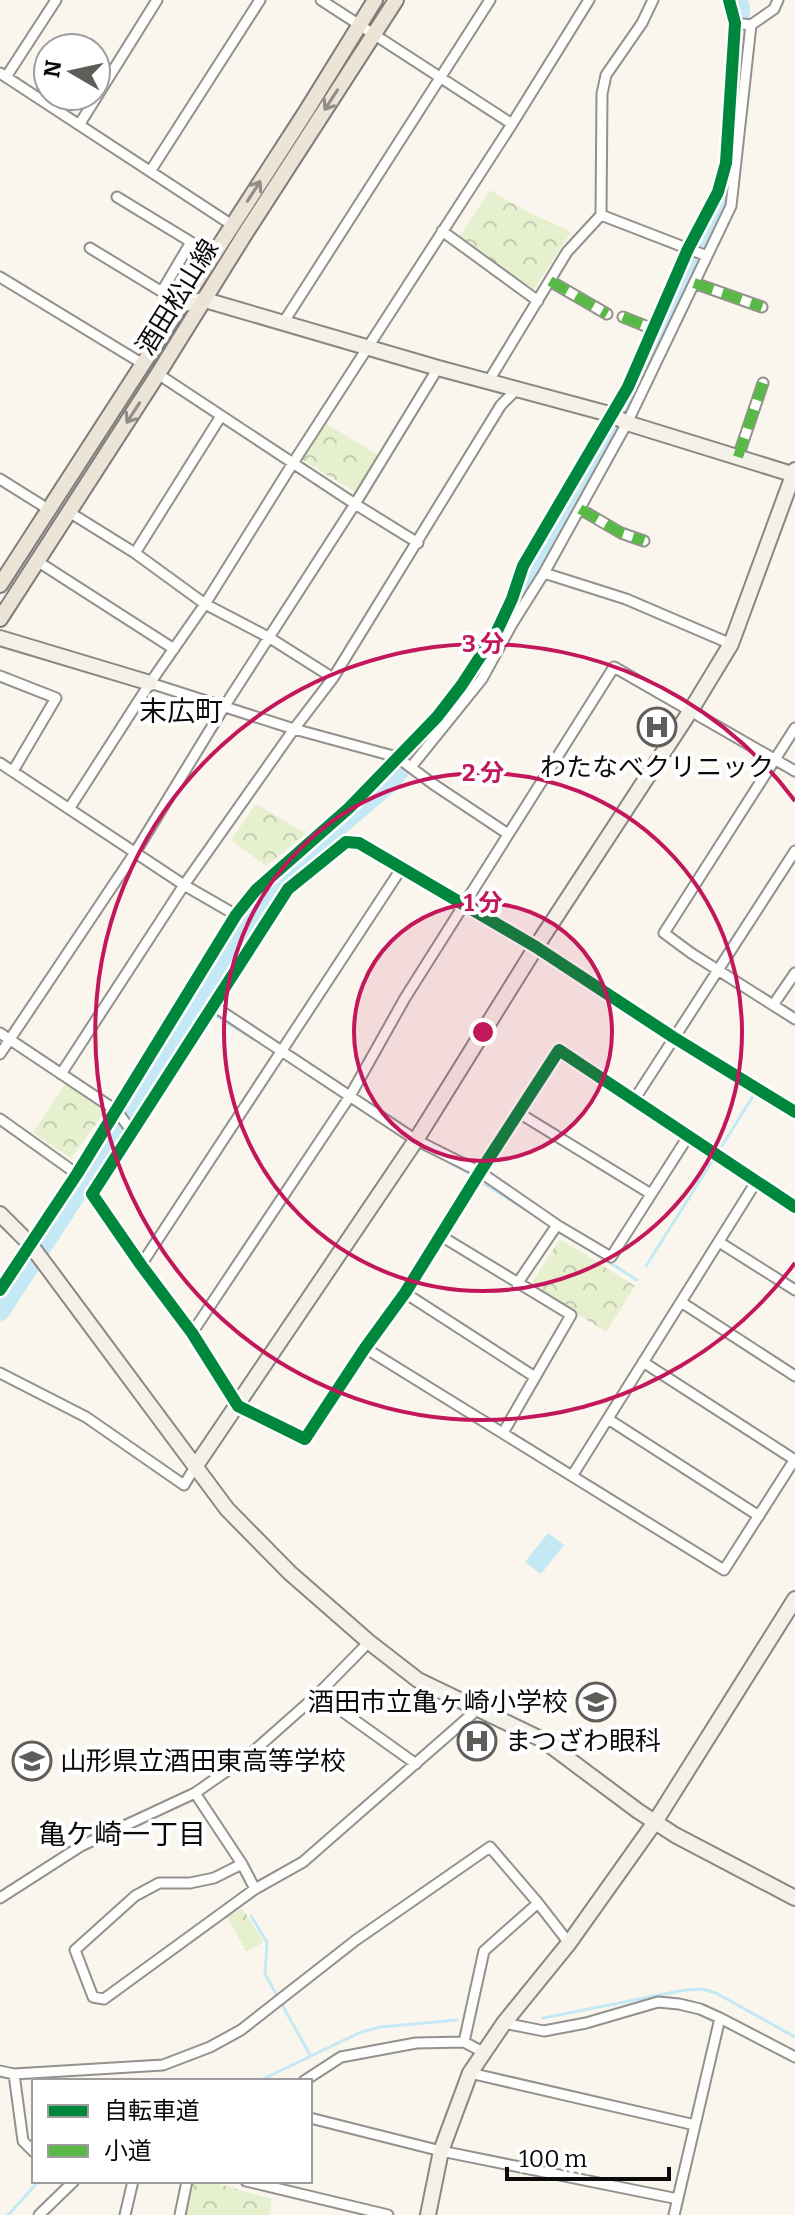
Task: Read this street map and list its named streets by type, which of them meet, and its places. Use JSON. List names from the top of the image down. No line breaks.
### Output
{"streets":{"main road":["酒田松山線"]},"districts":["末広町","亀ケ崎一丁目"],"places":{"hospital":["わたなべクリニック","まつざわ眼科"],"school or university":["酒田市立亀ヶ崎小学校","山形県立酒田東高等学校"]},"legend":["自転車道","小道"],"scale_bar":"100 m","north":"left","rings":["3 分","2 分","1 分"]}
